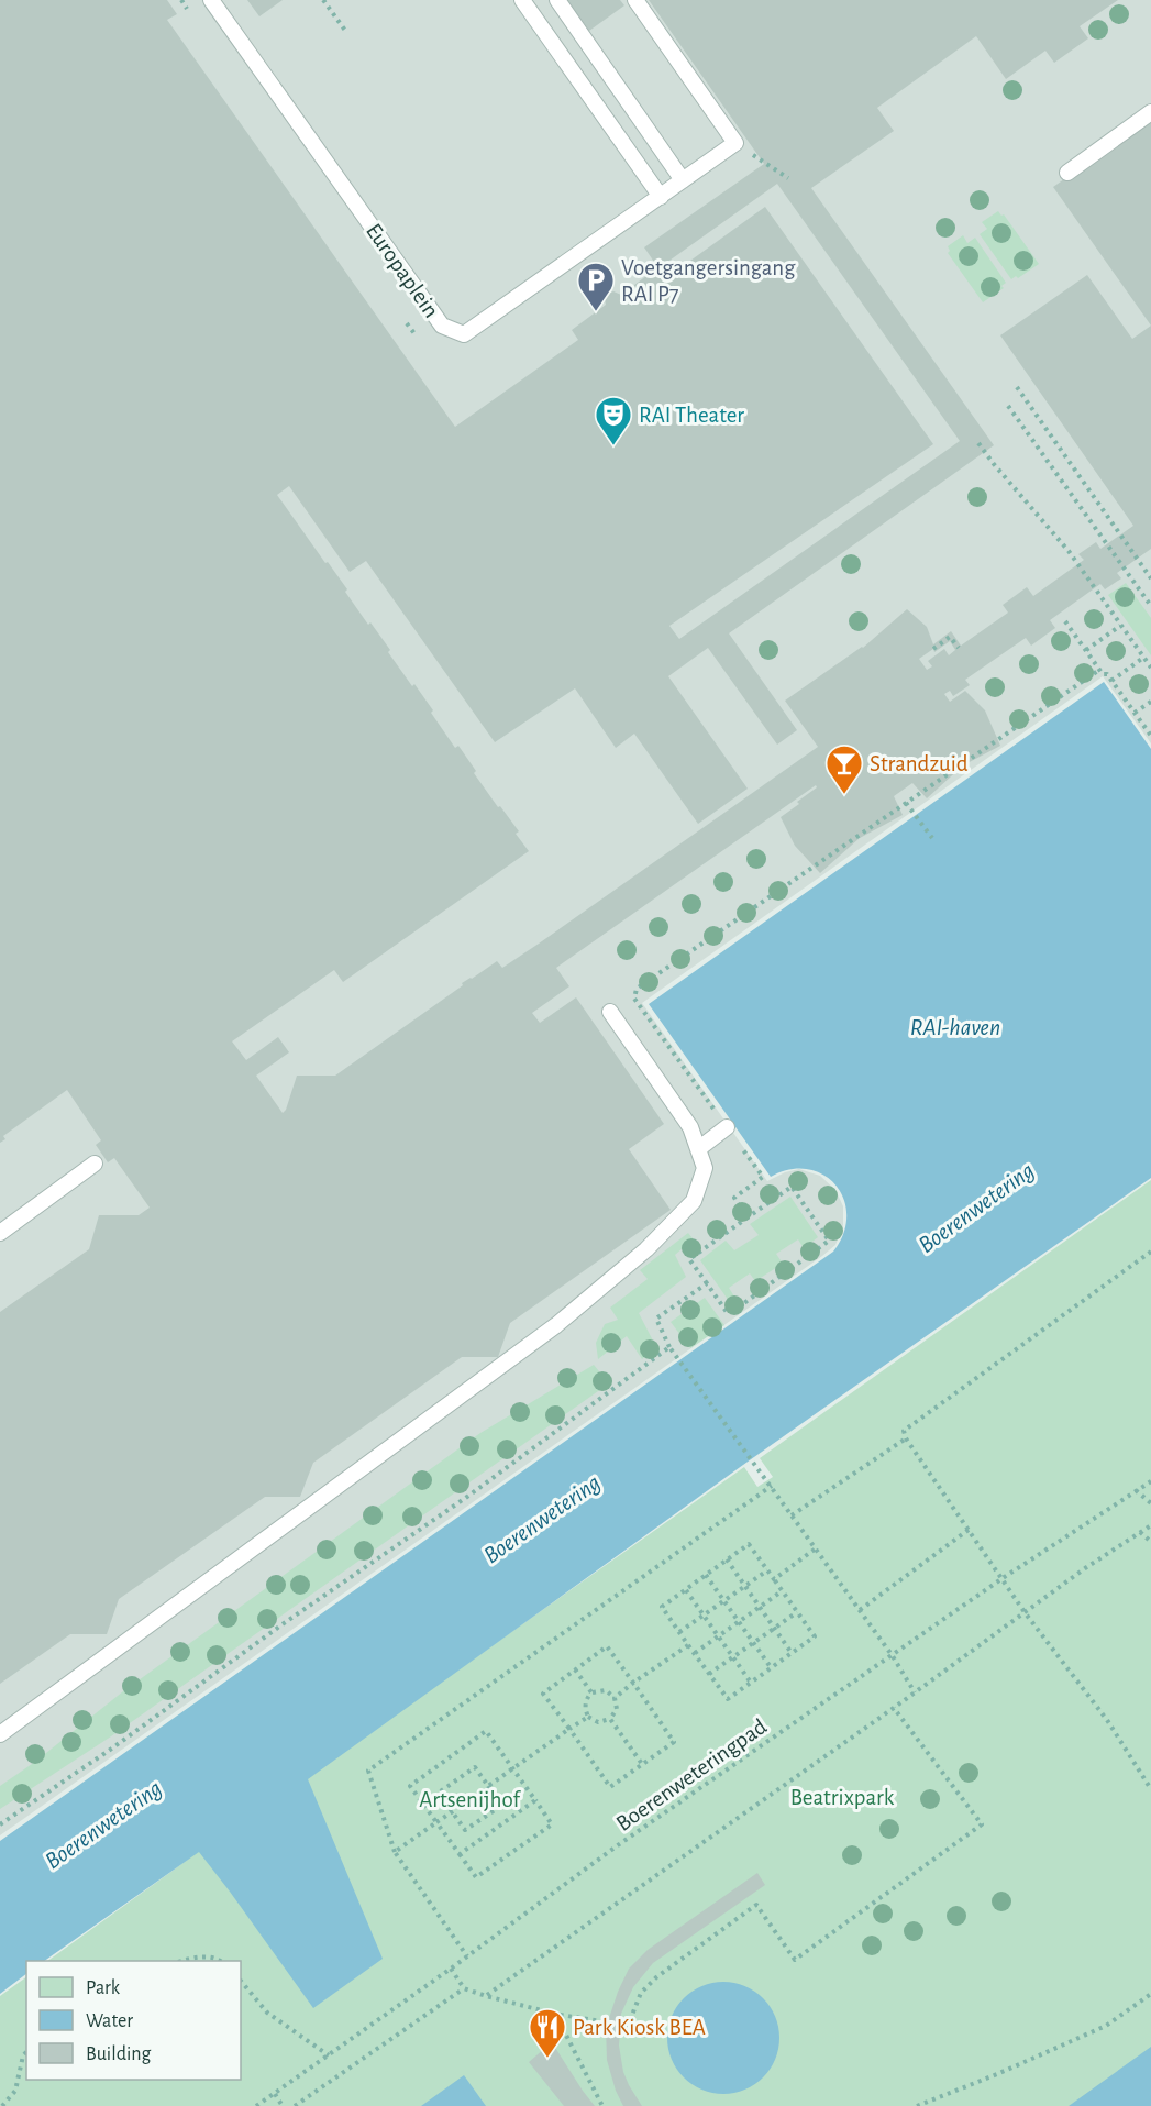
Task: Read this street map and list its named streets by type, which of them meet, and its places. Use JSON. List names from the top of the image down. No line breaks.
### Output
{"streets":{"lane":["Europaplein"],"path":["Boerenweteringpad"]},"water":["RAI-haven","Boerenwetering"],"parks":["Beatrixpark","Artsenijhof"],"places":{"parking":["Voetgangersingang RAI P7"],"theatre":["RAI Theater"],"bar":["Strandzuid"],"restaurant":["Park Kiosk BEA"]},"legend":["Park","Water","Building"]}
